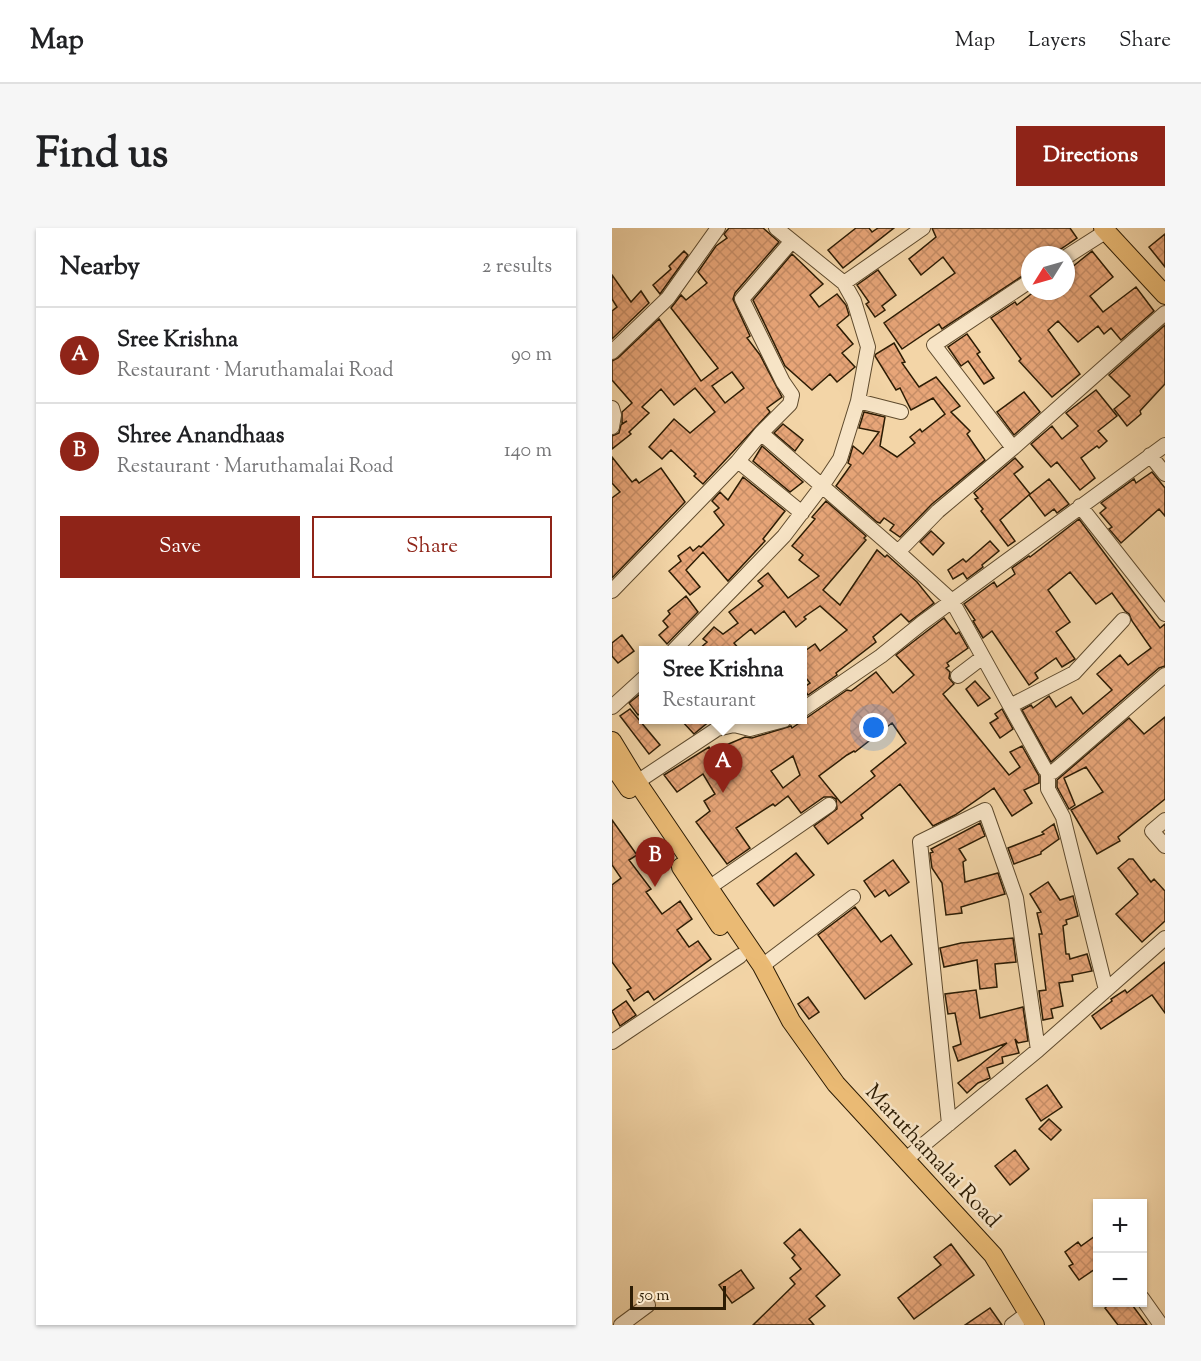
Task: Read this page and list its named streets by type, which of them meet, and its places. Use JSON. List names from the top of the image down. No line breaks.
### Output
{"streets":{"main road":["Maruthamalai Road"]},"scale_bar":"50 m","north":"bottom left","page":{"header":"Map","nav":["Map","Layers","Share"],"title":"Find us","buttons":["Directions",["Save","Share"]],"heading":["Nearby","2 results"],"list":[{"mark":"A","name":"Sree Krishna","note":"Restaurant · Maruthamalai Road","value":"90 m"},{"mark":"B","name":"Shree Anandhaas","note":"Restaurant · Maruthamalai Road","value":"140 m"}],"popup":["Sree Krishna","Restaurant"],"pins":["A","B"],"map_buttons":["+","−"],"scale":"50 m"}}
